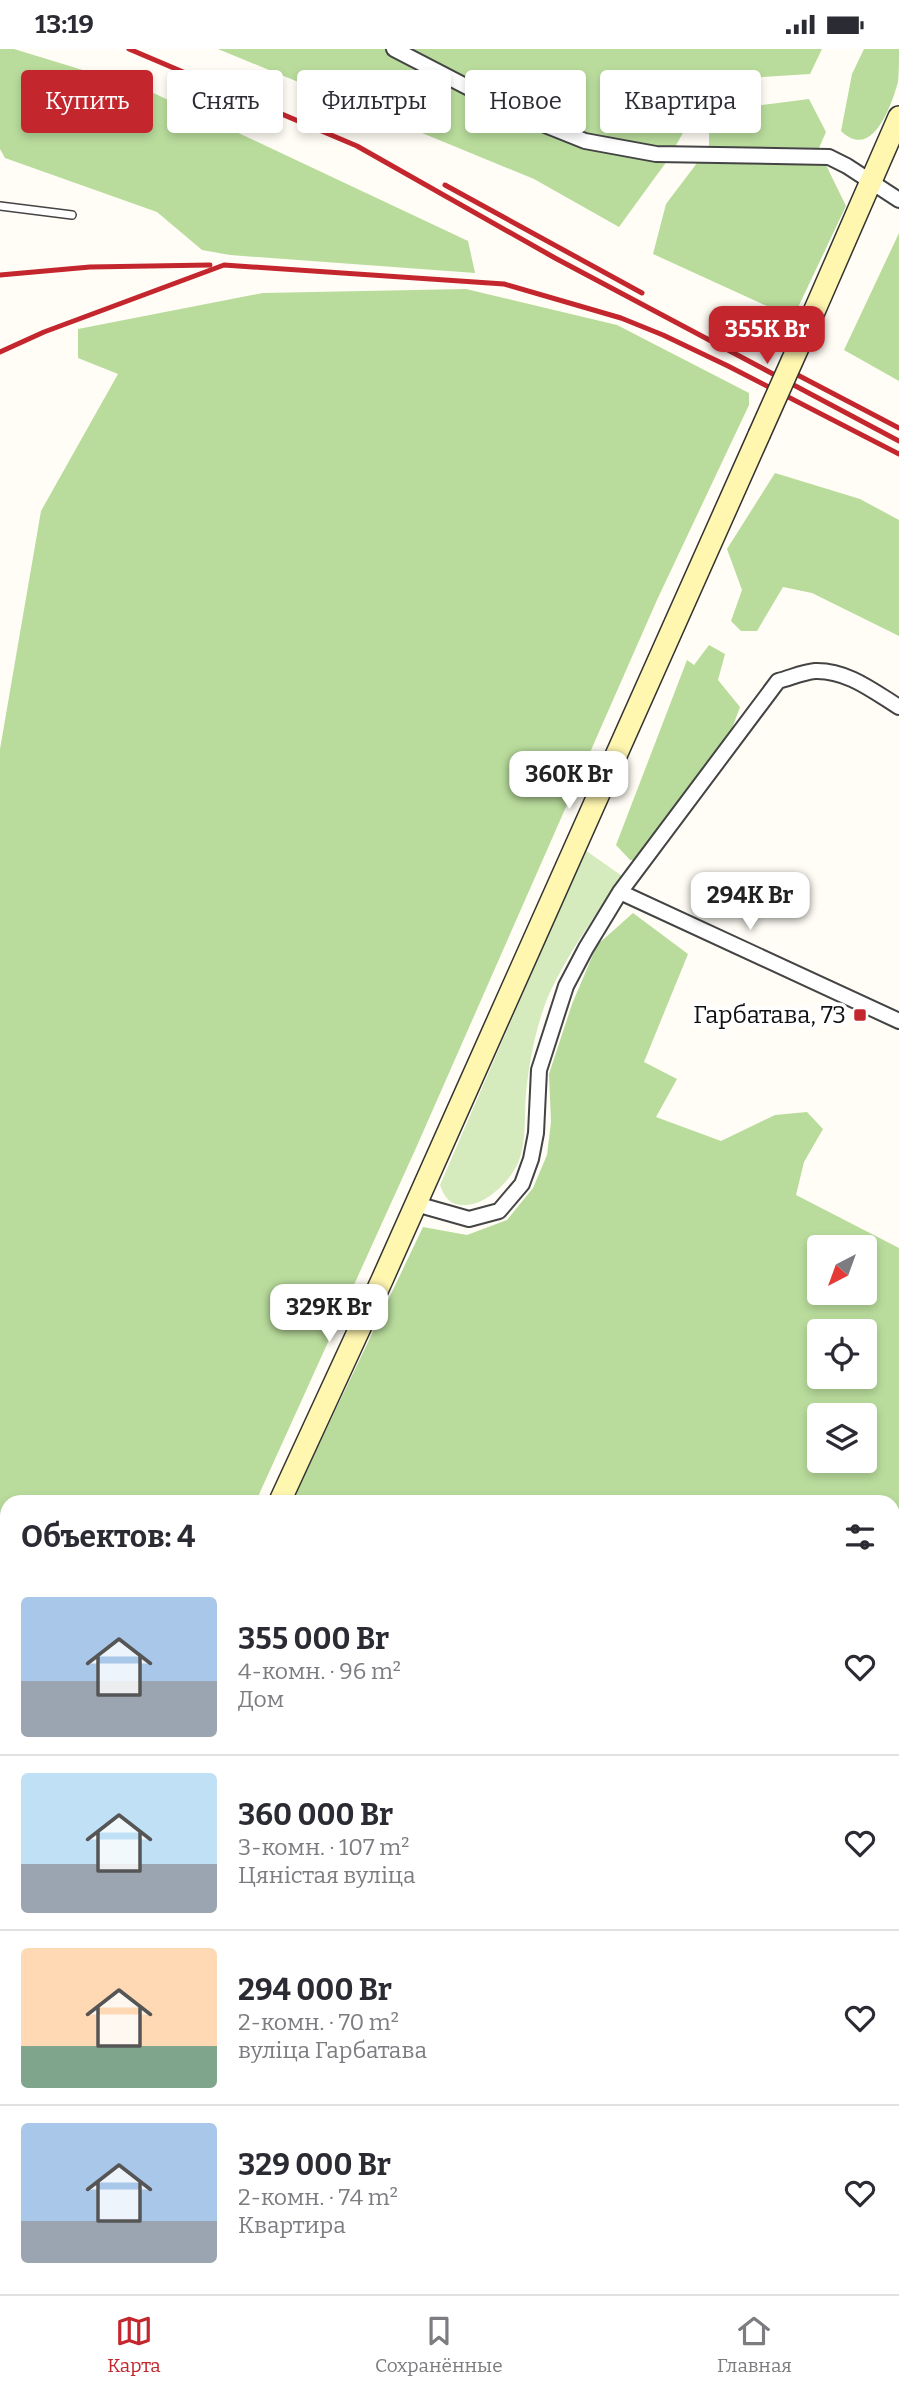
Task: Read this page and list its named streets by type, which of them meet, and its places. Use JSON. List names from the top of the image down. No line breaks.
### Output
{"places":{"transit":["Гарбатава, 73"]},"north":"bottom left","page":{"status":"13:19","chip":["Купить","Снять","Фильтры","Новое","Квартира"],"price":["355K Br","360K Br","294K Br","329K Br"],"heading":"Объектов: 4","list":[{"name":"355 000 Br","note":"4-комн. · 96 m² · Дом"},{"name":"360 000 Br","note":"3-комн. · 107 m² · Цяністая вуліца"},{"name":"294 000 Br","note":"2-комн. · 70 m² · вуліца Гарбатава"},{"name":"329 000 Br","note":"2-комн. · 74 m² · Квартира"}],"tabs":["Карта","Сохранённые","Главная"]}}
